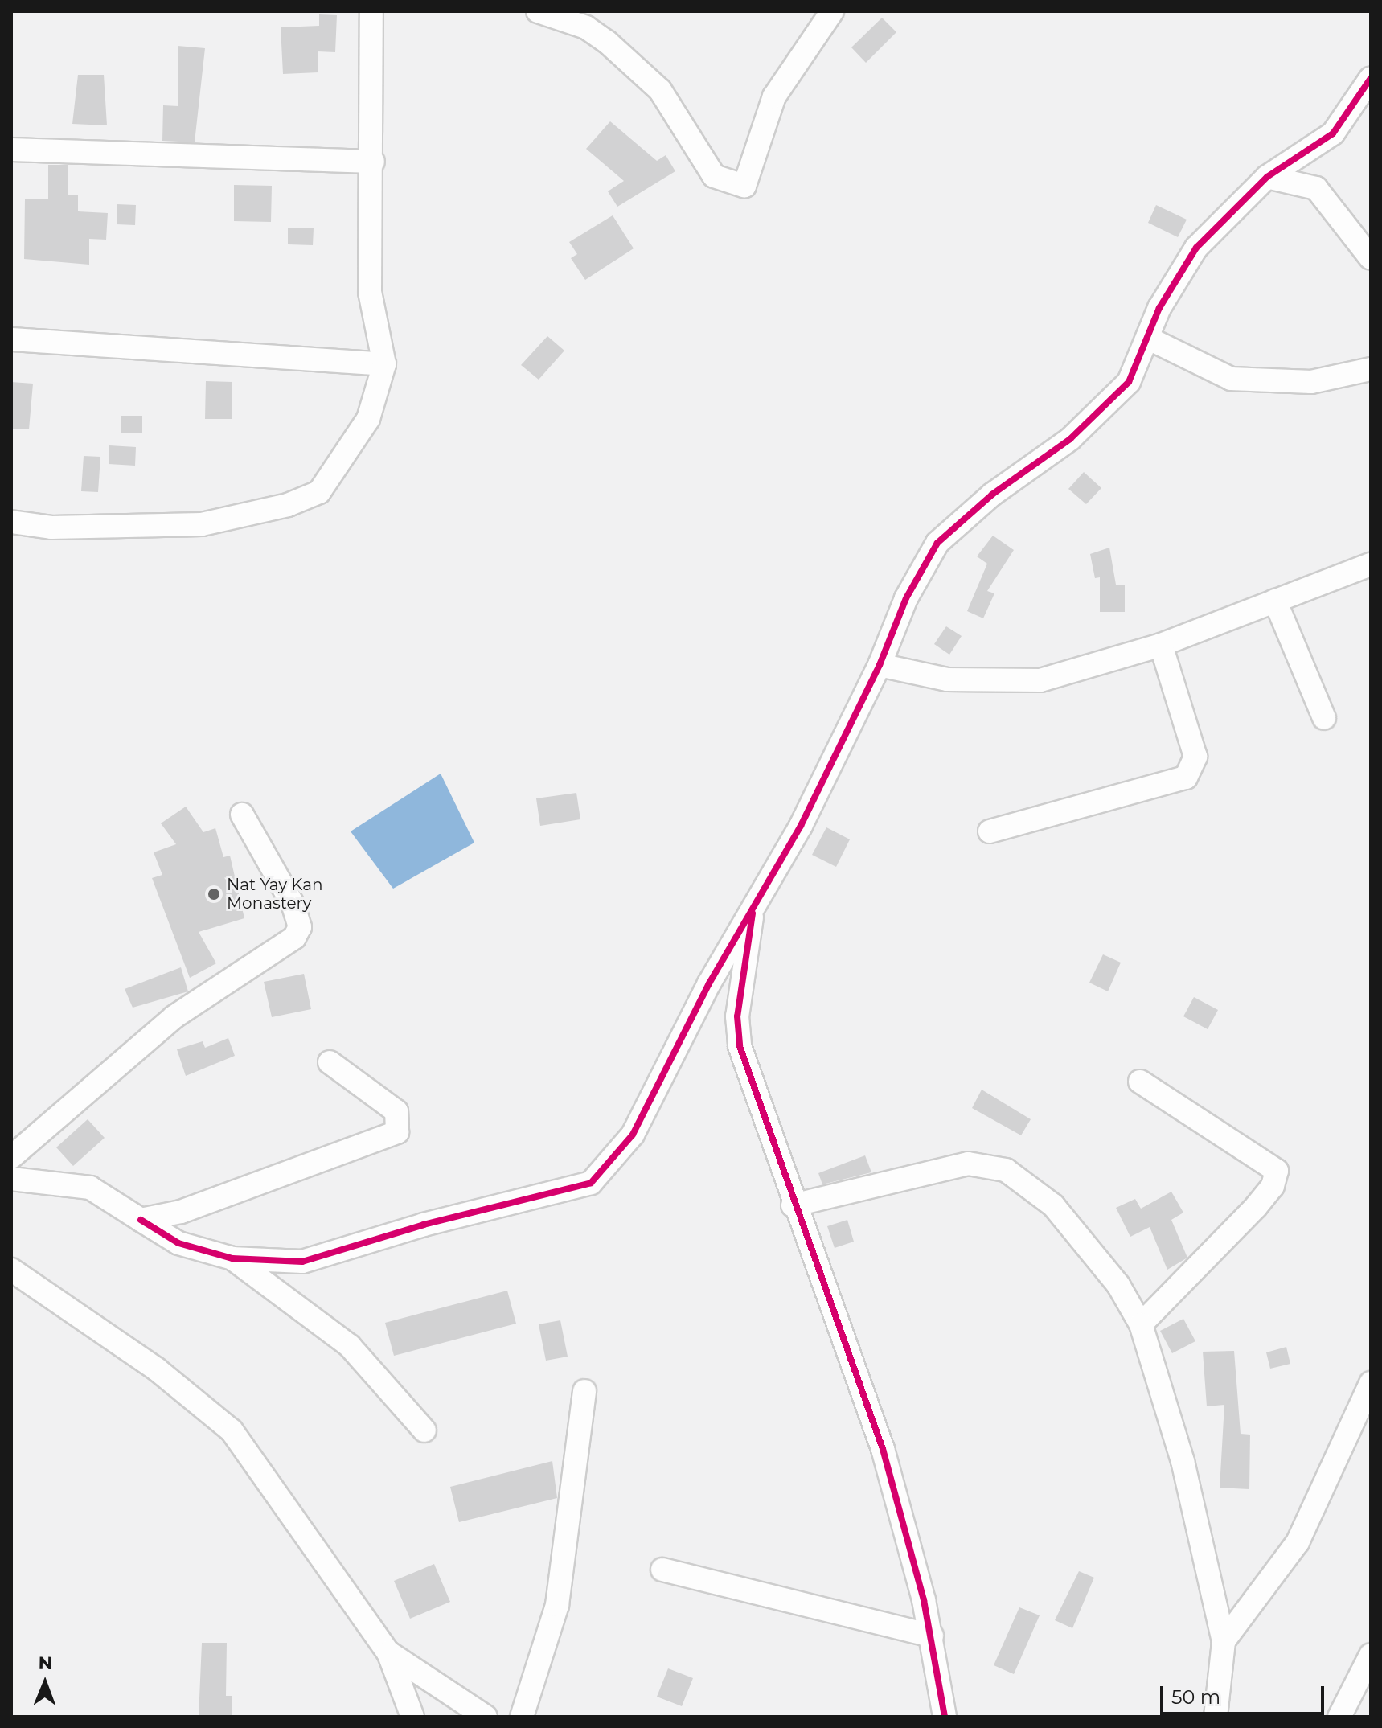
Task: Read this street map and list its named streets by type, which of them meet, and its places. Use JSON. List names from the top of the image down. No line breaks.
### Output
{"places":["Nat Yay Kan Monastery"],"scale_bar":"50 m","north":"top"}
